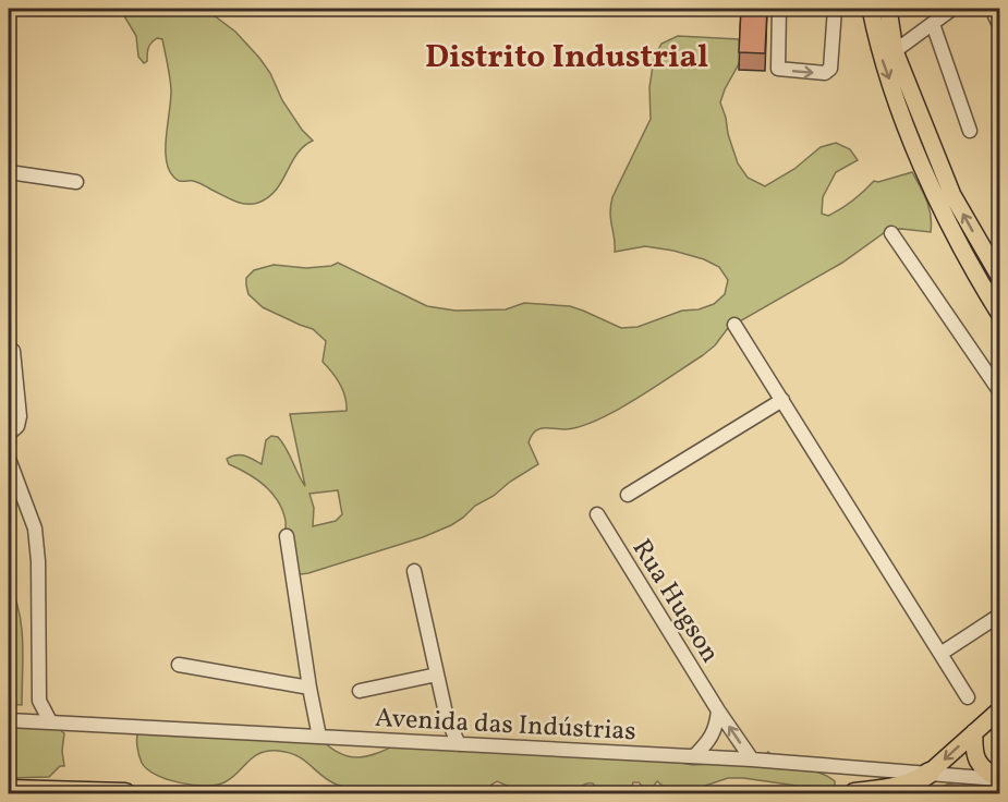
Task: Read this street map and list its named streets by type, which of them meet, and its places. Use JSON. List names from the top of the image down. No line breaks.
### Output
{"streets":{"street":["Rua Hugson","Avenida das Indústrias"]},"crossings":[["Rua Hugson","Avenida das Indústrias"]],"districts":["Distrito Industrial"]}
